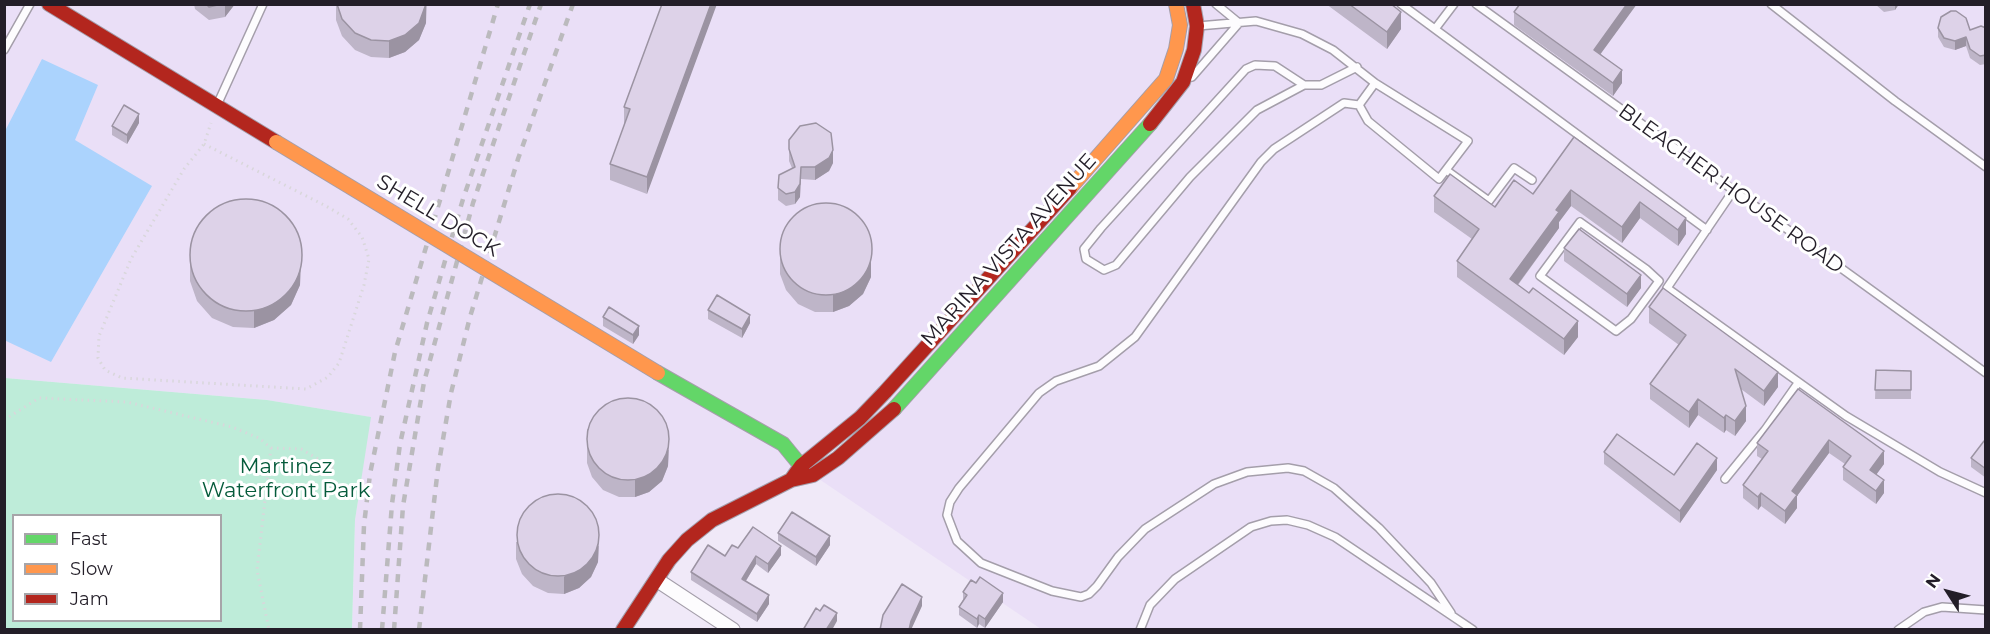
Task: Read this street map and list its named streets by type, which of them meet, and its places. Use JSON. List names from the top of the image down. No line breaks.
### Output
{"streets":{"main road":["SHELL DOCK","MARINA VISTA AVENUE"],"lane":["BLEACHER HOUSE ROAD"]},"crossings":[["SHELL DOCK","MARINA VISTA AVENUE"]],"parks":["Martinez Waterfront Park"],"legend":["Fast","Slow","Jam"],"north":"top left"}
